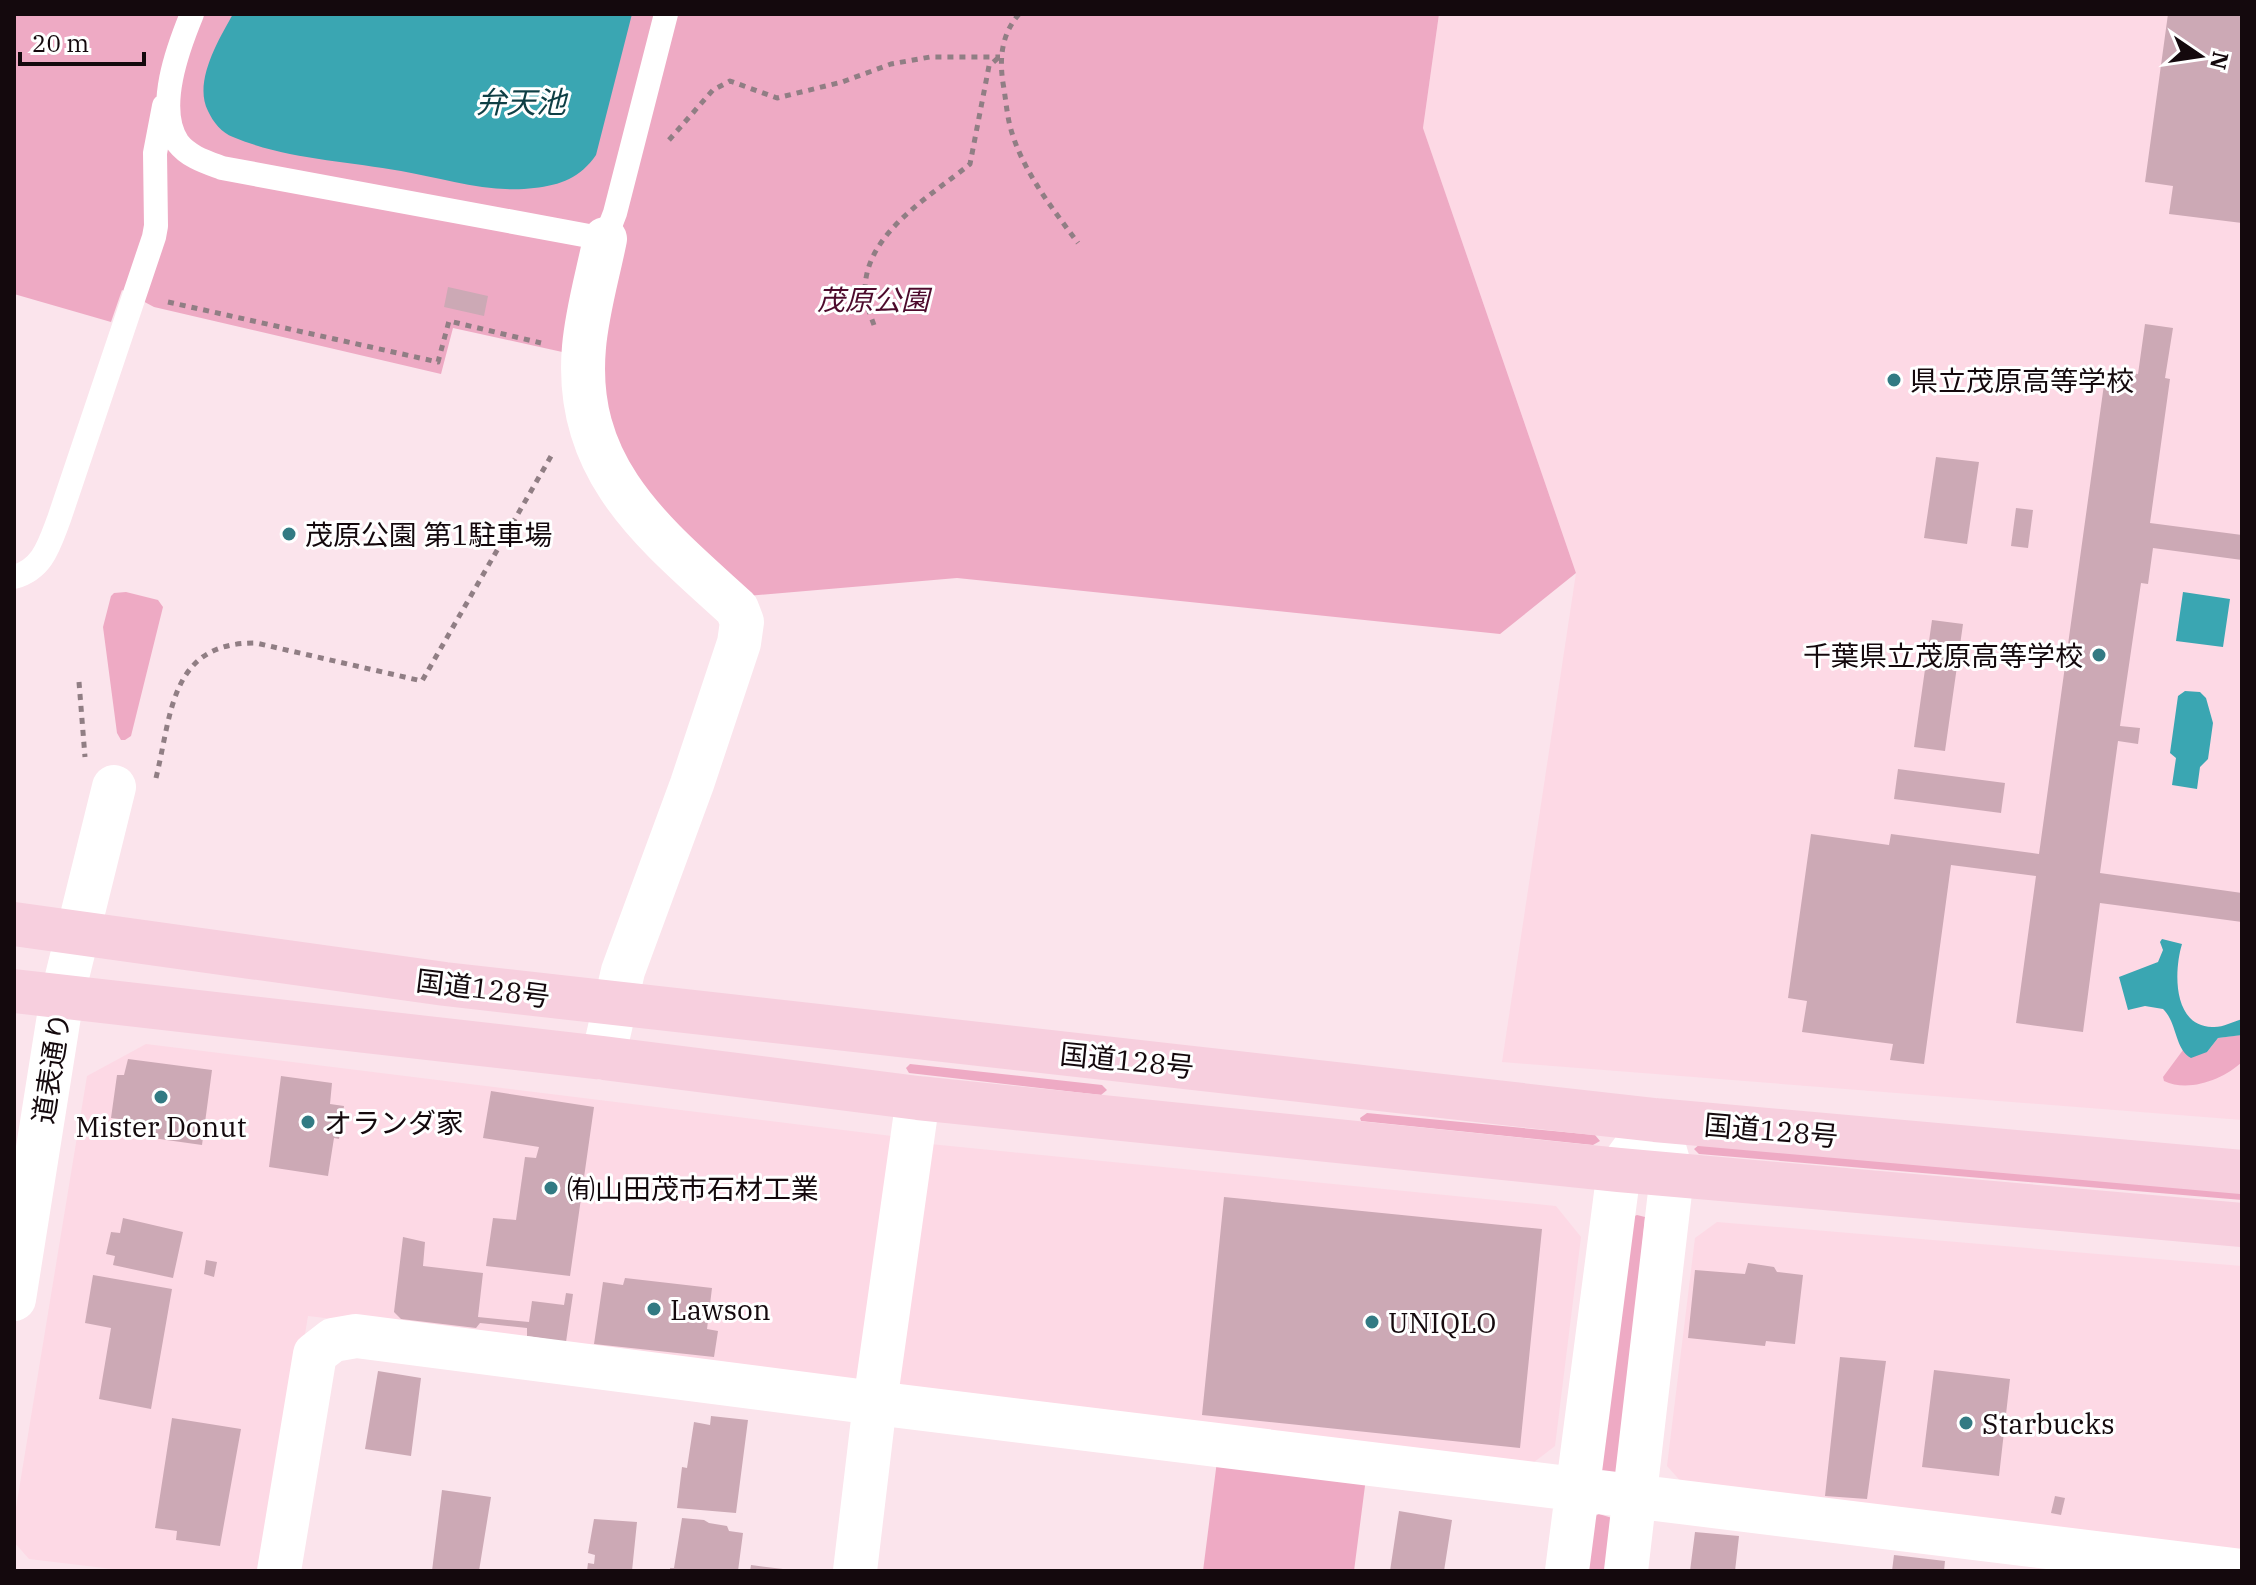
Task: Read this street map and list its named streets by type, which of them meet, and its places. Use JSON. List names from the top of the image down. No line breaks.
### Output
{"streets":{"highway":["国道128号"],"street":["道表通り"]},"crossings":[["国道128号","道表通り"]],"water":["弁天池"],"parks":["茂原公園"],"places":["県立茂原高等学校","茂原公園 第1駐車場","千葉県立茂原高等学校","Mister Donut","オランダ家","㈲山田茂市石材工業","Lawson","UNIQLO","Starbucks"],"scale_bar":"20 m","north":"right"}
